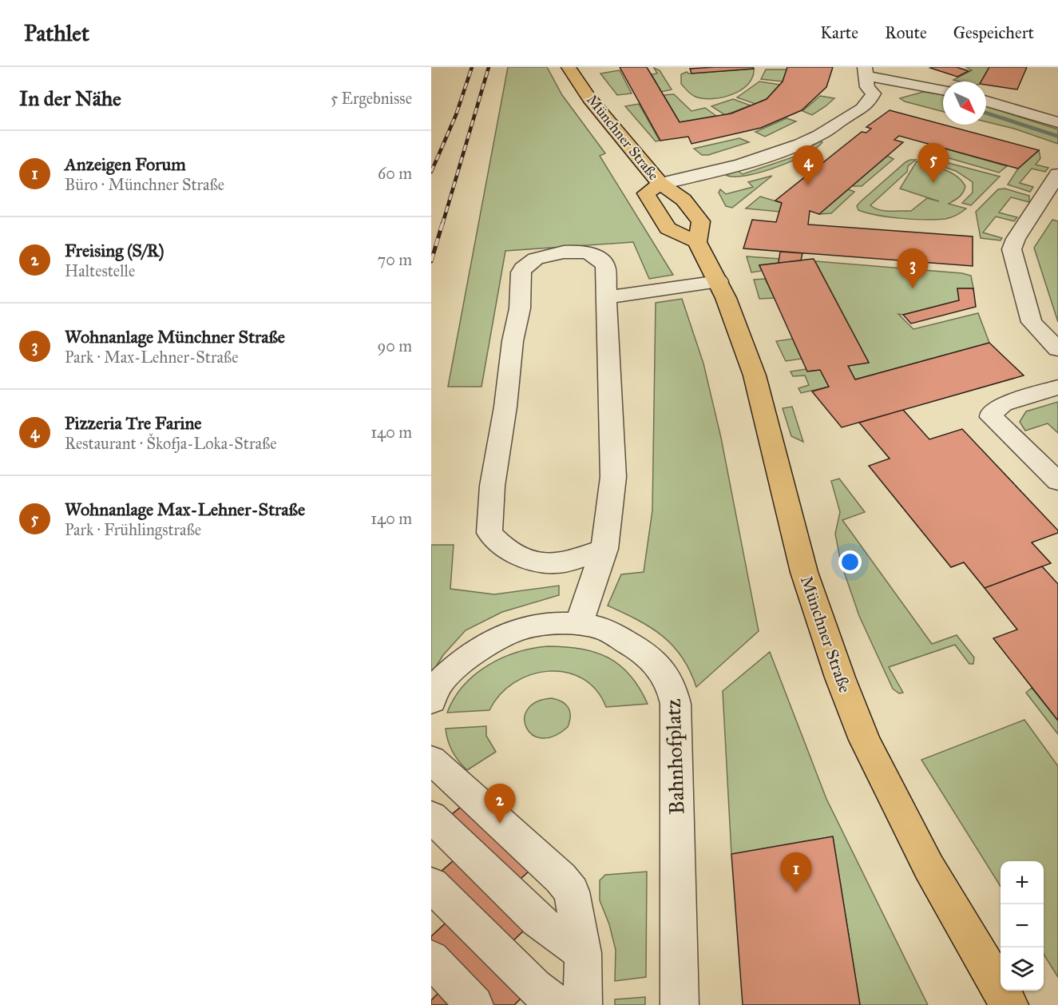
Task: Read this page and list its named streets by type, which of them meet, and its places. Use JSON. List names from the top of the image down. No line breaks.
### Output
{"streets":{"main road":["Münchner Straße"],"street":["Bahnhofplatz"]},"north":"bottom right","page":{"header":"Pathlet","nav":["Karte","Route","Gespeichert"],"heading":["In der Nähe","5 Ergebnisse"],"list":[{"mark":"1","name":"Anzeigen Forum","note":"Büro · Münchner Straße","value":"60 m"},{"mark":"2","name":"Freising (S/R)","note":"Haltestelle","value":"70 m"},{"mark":"3","name":"Wohnanlage Münchner Straße","note":"Park · Max-Lehner-Straße","value":"90 m"},{"mark":"4","name":"Pizzeria Tre Farine","note":"Restaurant · Škofja-Loka-Straße","value":"140 m"},{"mark":"5","name":"Wohnanlage Max-Lehner-Straße","note":"Park · Frühlingstraße","value":"140 m"}],"pins":["5","4","3","2","1"],"map_buttons":["+","−"]}}
